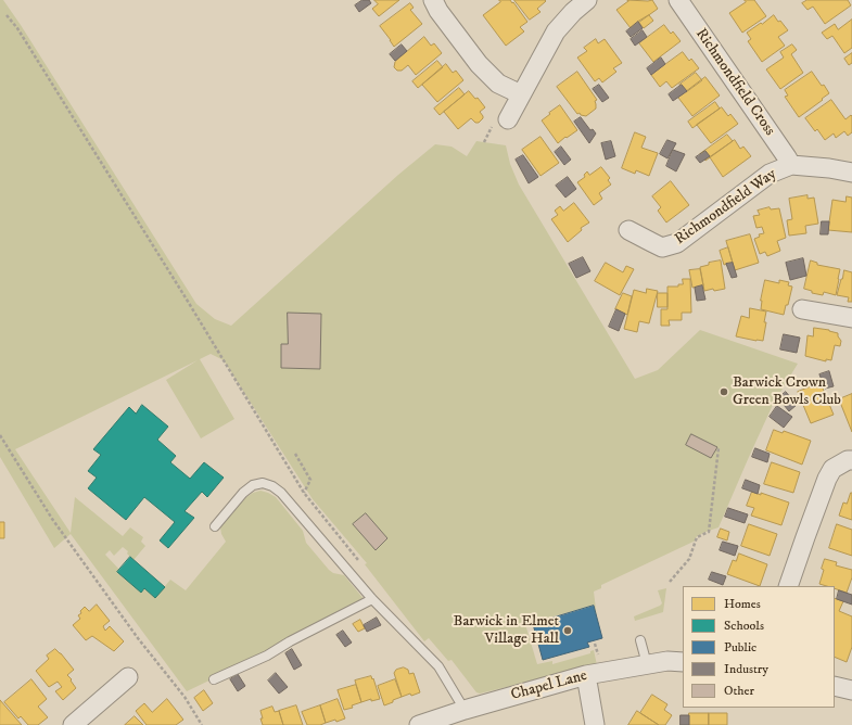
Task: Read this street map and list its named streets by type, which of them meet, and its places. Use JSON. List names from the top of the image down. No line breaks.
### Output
{"streets":{"street":["Richmondfield Cross","Richmondfield Way","Chapel Lane"]},"crossings":[["Richmondfield Cross","Richmondfield Way"]],"places":["Barwick Crown Green Bowls Club","Barwick in Elmet Village Hall"],"legend":["Homes","Schools","Public","Industry","Other"]}
